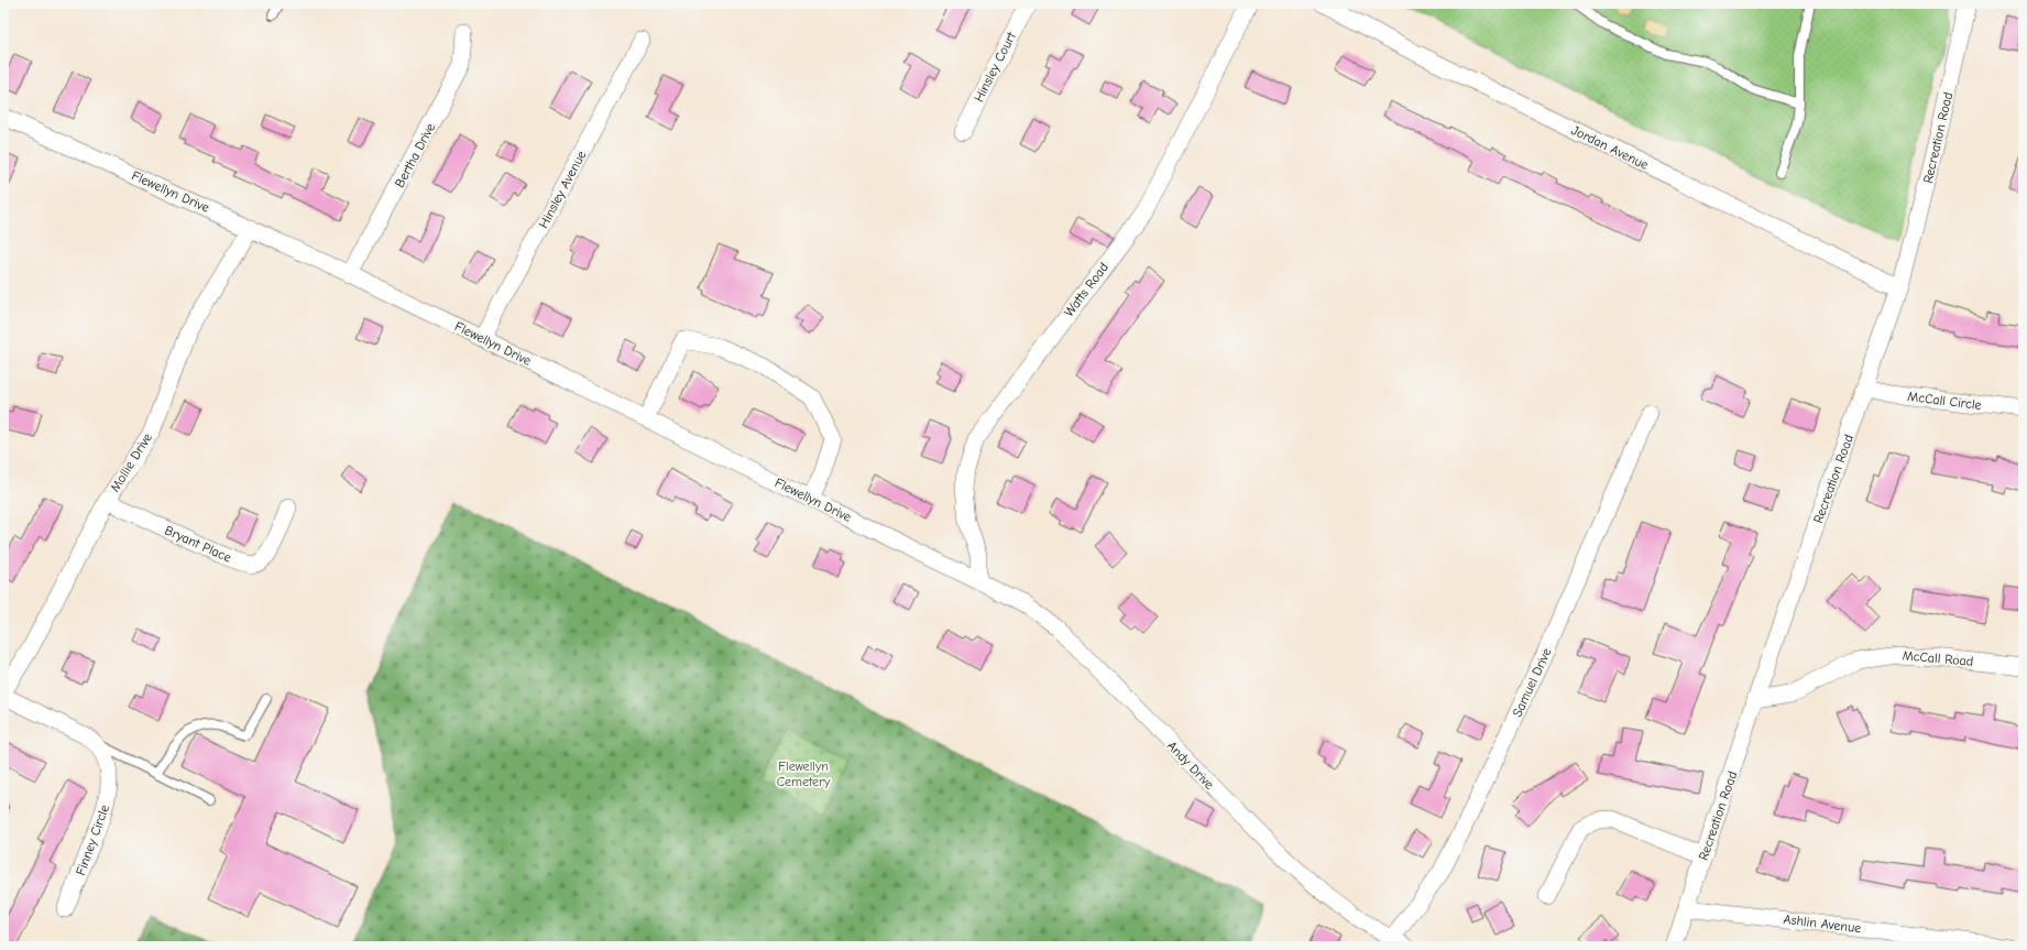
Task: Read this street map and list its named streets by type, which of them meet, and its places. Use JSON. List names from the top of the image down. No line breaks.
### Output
{"streets":{"street":["Hinsley Court","Recreation Road","Jordan Avenue","Bertha Drive","Hinsley Avenue","Flewellyn Drive","Watts Road","McCall Circle","Mollie Drive","Bryant Place","McCall Road","Samuel Drive","Andy Drive","Finney Circle","Ashlin Avenue"]},"crossings":[["Recreation Road","Jordan Avenue"],["Recreation Road","McCall Circle"],["Recreation Road","McCall Road"],["Recreation Road","Ashlin Avenue"],["Bertha Drive","Flewellyn Drive"],["Hinsley Avenue","Flewellyn Drive"],["Flewellyn Drive","Watts Road"],["Flewellyn Drive","Mollie Drive"],["Flewellyn Drive","Andy Drive"],["Watts Road","Andy Drive"],["Mollie Drive","Bryant Place"],["Samuel Drive","Andy Drive"]],"parks":["Flewellyn Cemetery"]}
